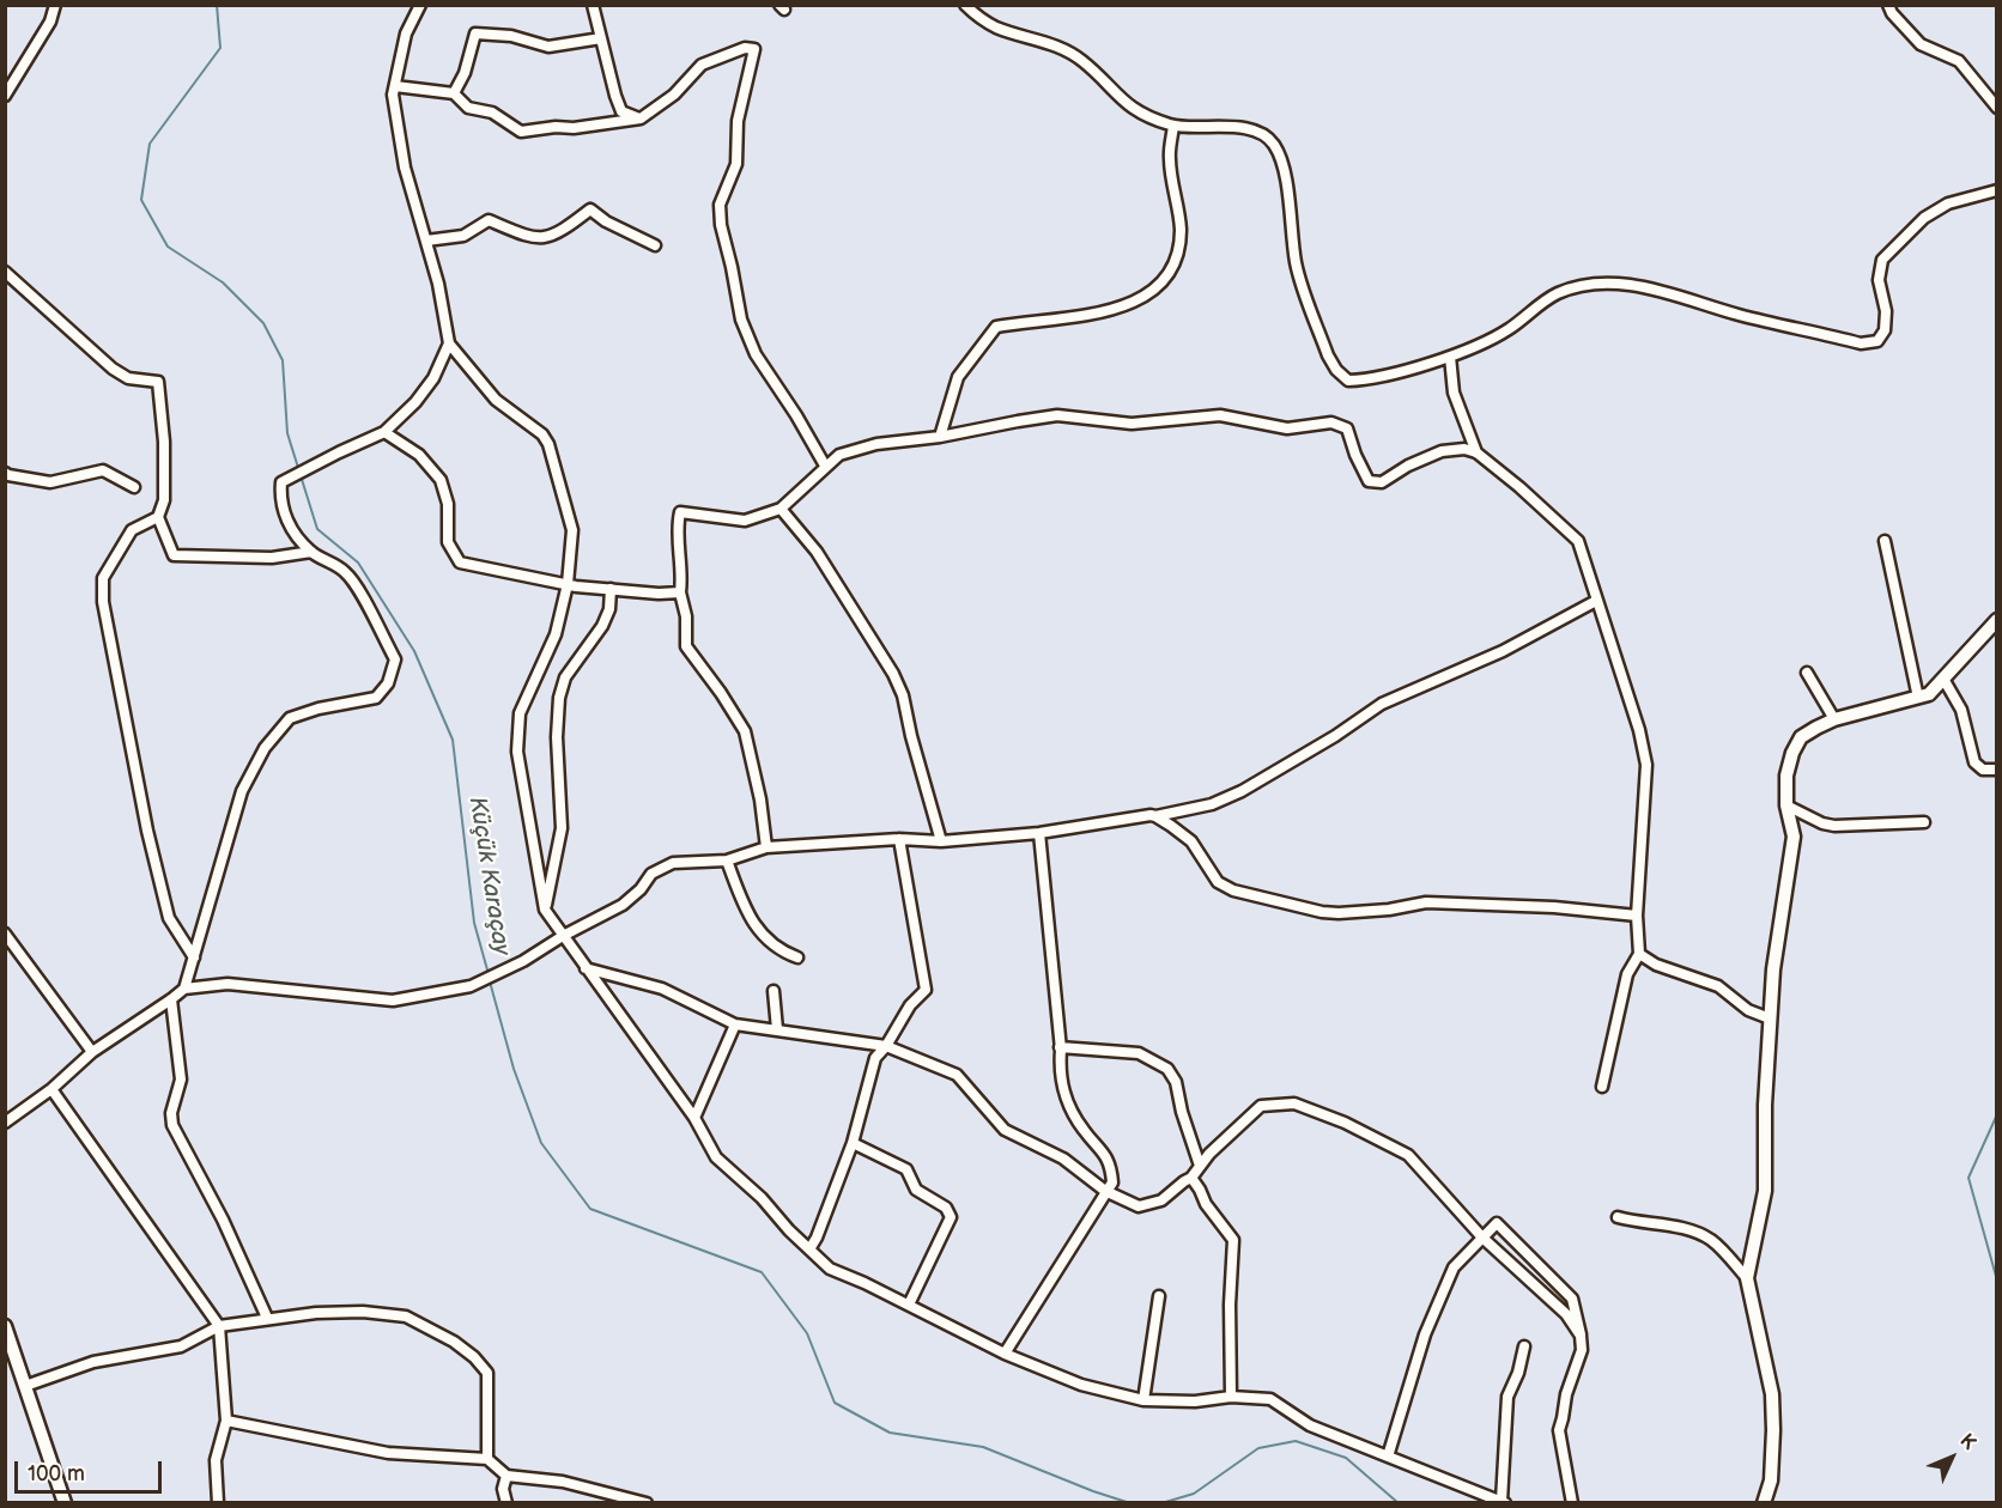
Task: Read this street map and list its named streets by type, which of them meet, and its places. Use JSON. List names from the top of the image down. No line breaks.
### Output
{"water":["Küçük Karaçay"],"scale_bar":"100 m","north":"top right"}
